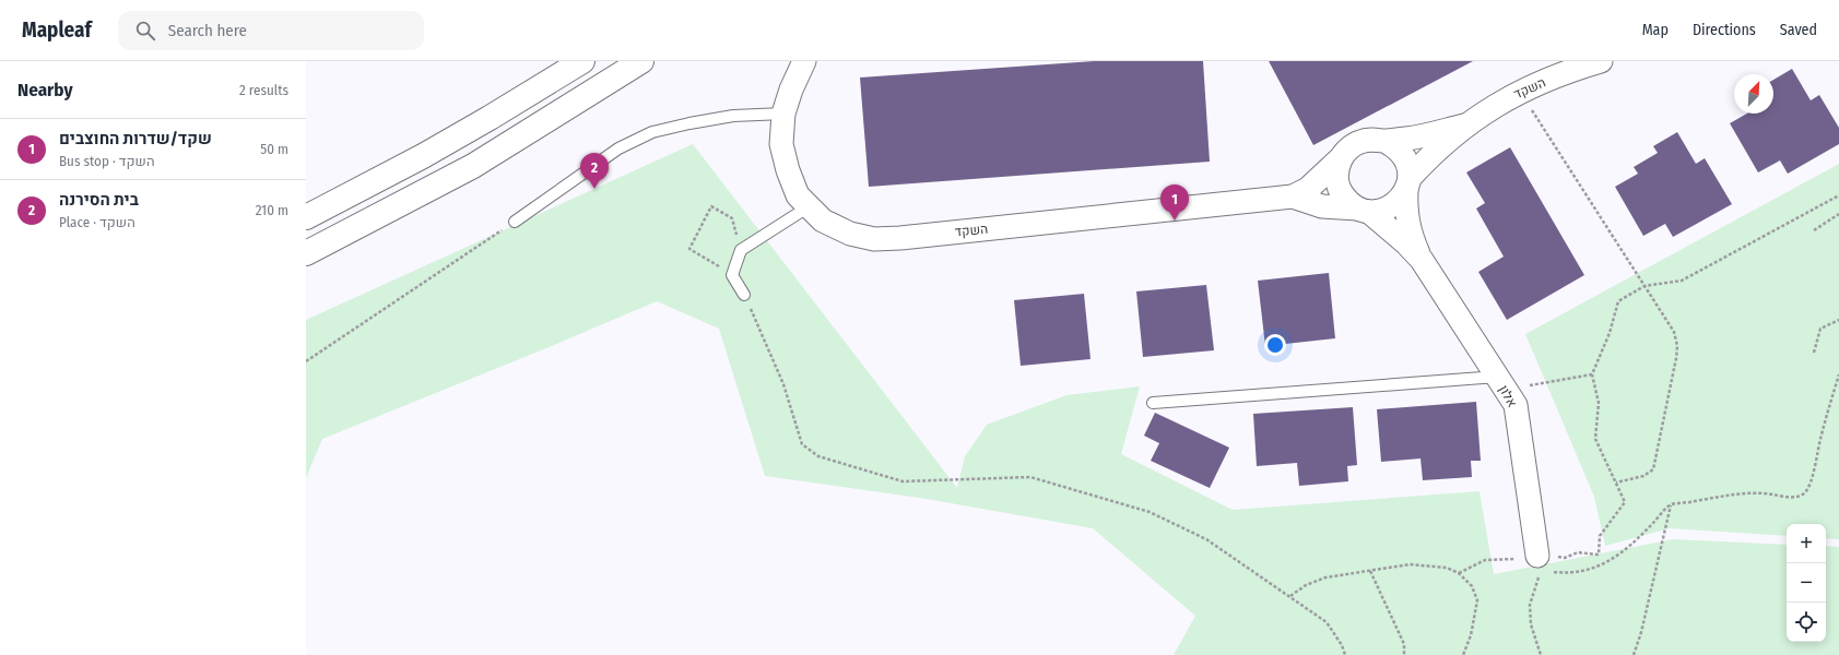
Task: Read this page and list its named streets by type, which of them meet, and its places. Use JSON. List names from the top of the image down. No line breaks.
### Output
{"streets":{"street":["השקד","אלון"]},"crossings":[["השקד","אלון"]],"north":"top right","page":{"header":"Mapleaf","search":"Search here","nav":["Map","Directions","Saved"],"heading":["Nearby","2 results"],"list":[{"mark":"1","name":"שקד/שדרות החוצבים","note":"Bus stop · השקד","value":"50 m"},{"mark":"2","name":"בית הסירנה","note":"Place · השקד","value":"210 m"}],"pins":["2","1"],"map_buttons":["+","−"]}}
